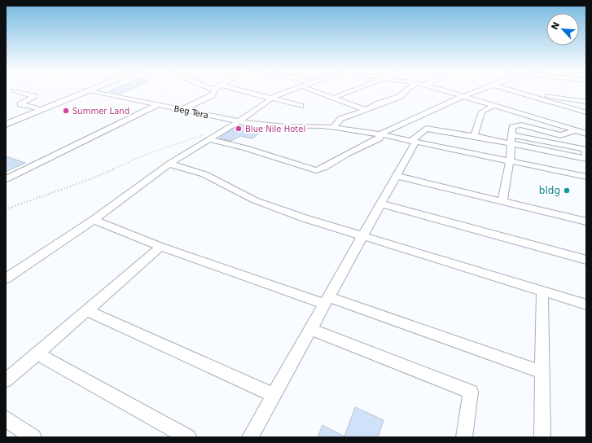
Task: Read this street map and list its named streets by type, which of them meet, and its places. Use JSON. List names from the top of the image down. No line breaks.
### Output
{"streets":{"street":["Beg Tera"]},"places":["Summer Land","Blue Nile Hotel","bldg"],"north":"top left"}
